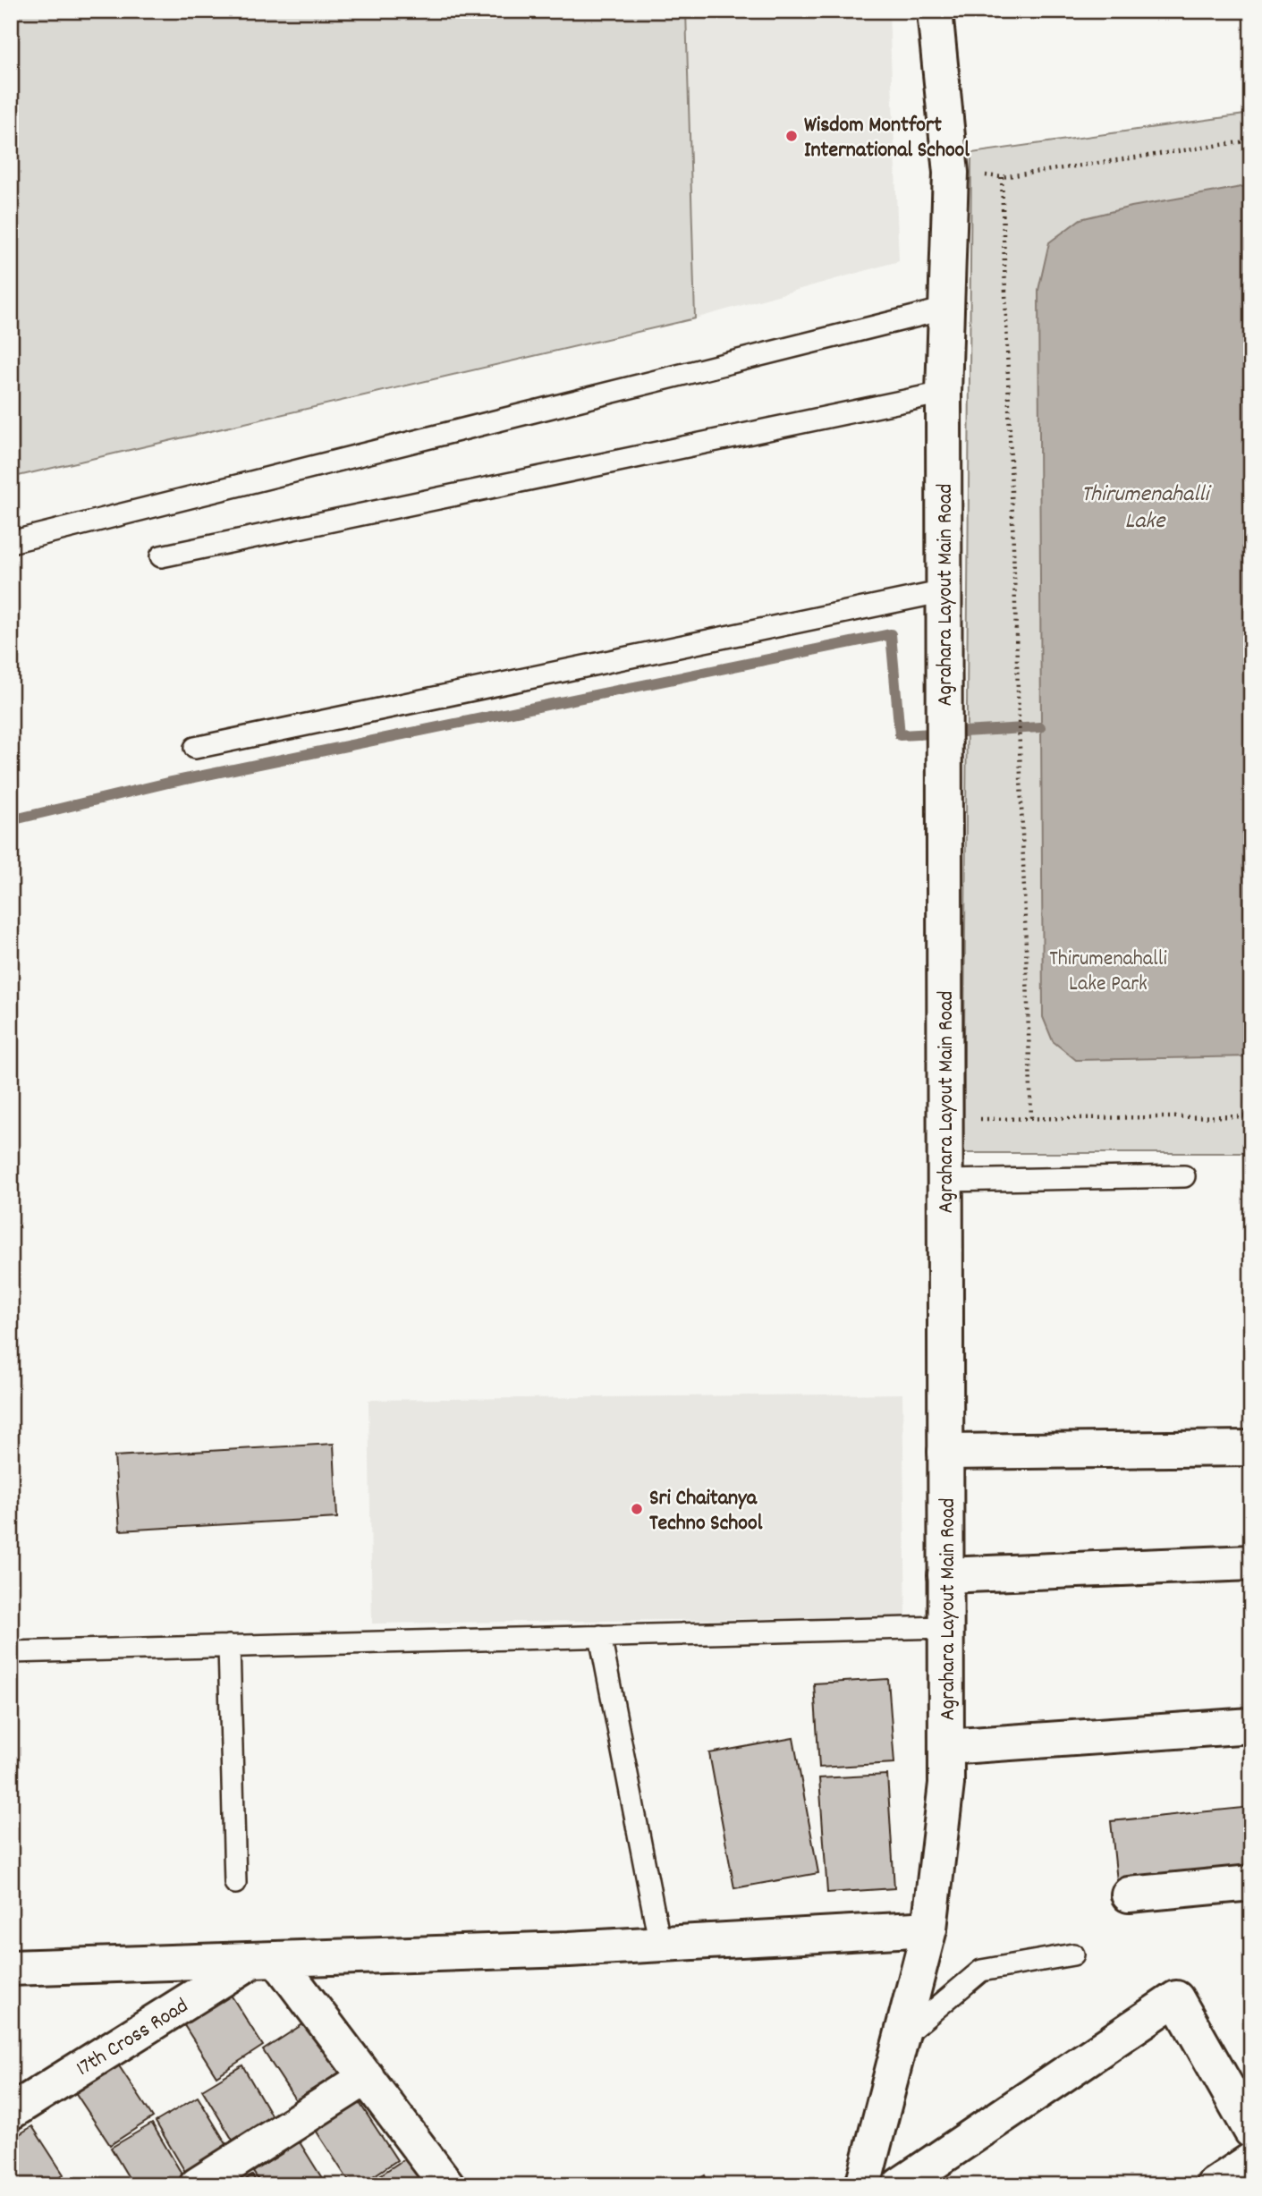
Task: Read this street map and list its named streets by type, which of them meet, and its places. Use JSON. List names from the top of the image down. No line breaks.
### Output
{"streets":{"street":["Agrahara Layout Main Road","17th Cross Road"]},"water":["Thirumenahalli Lake"],"parks":["Thirumenahalli Lake Park"],"places":["Wisdom Montfort International School","Sri Chaitanya Techno School"]}
